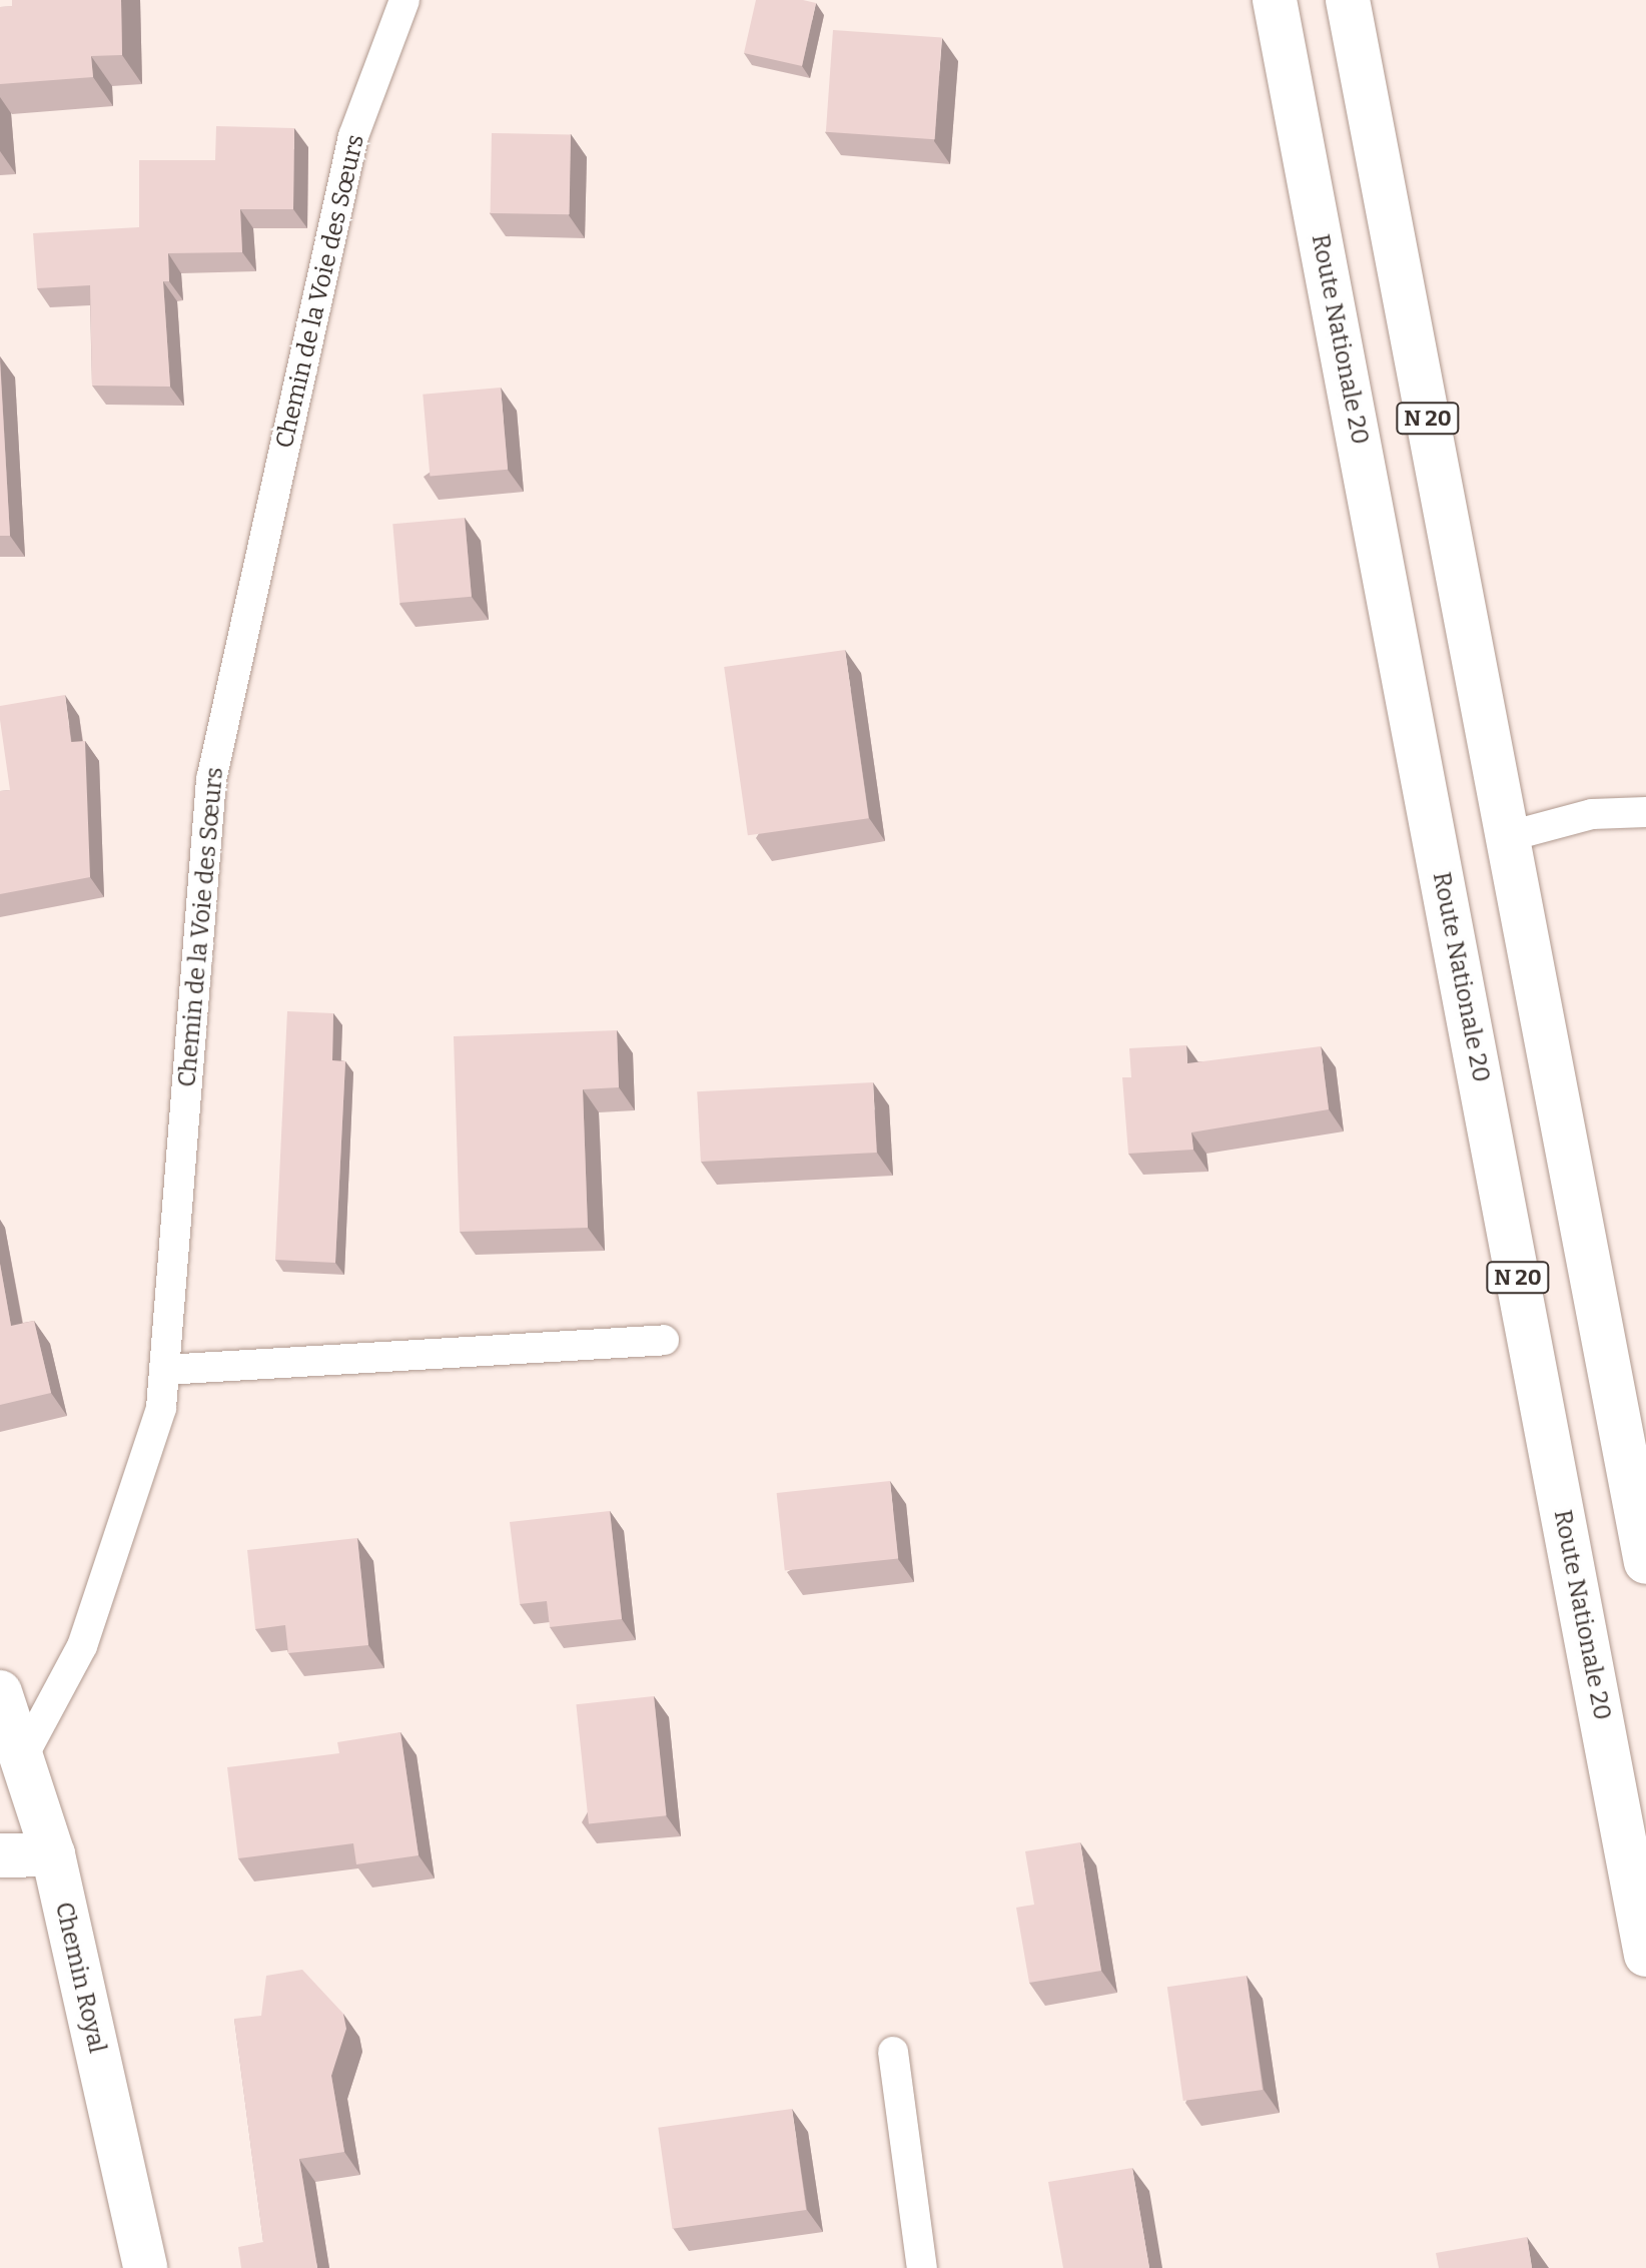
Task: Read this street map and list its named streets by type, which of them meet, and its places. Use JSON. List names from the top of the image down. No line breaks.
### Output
{"streets":{"main road":["Route Nationale 20","N 20","Chemin Royal"],"lane":["Chemin de la Voie des Sœurs"]},"crossings":[["Chemin de la Voie des Sœurs","Chemin Royal"]]}
